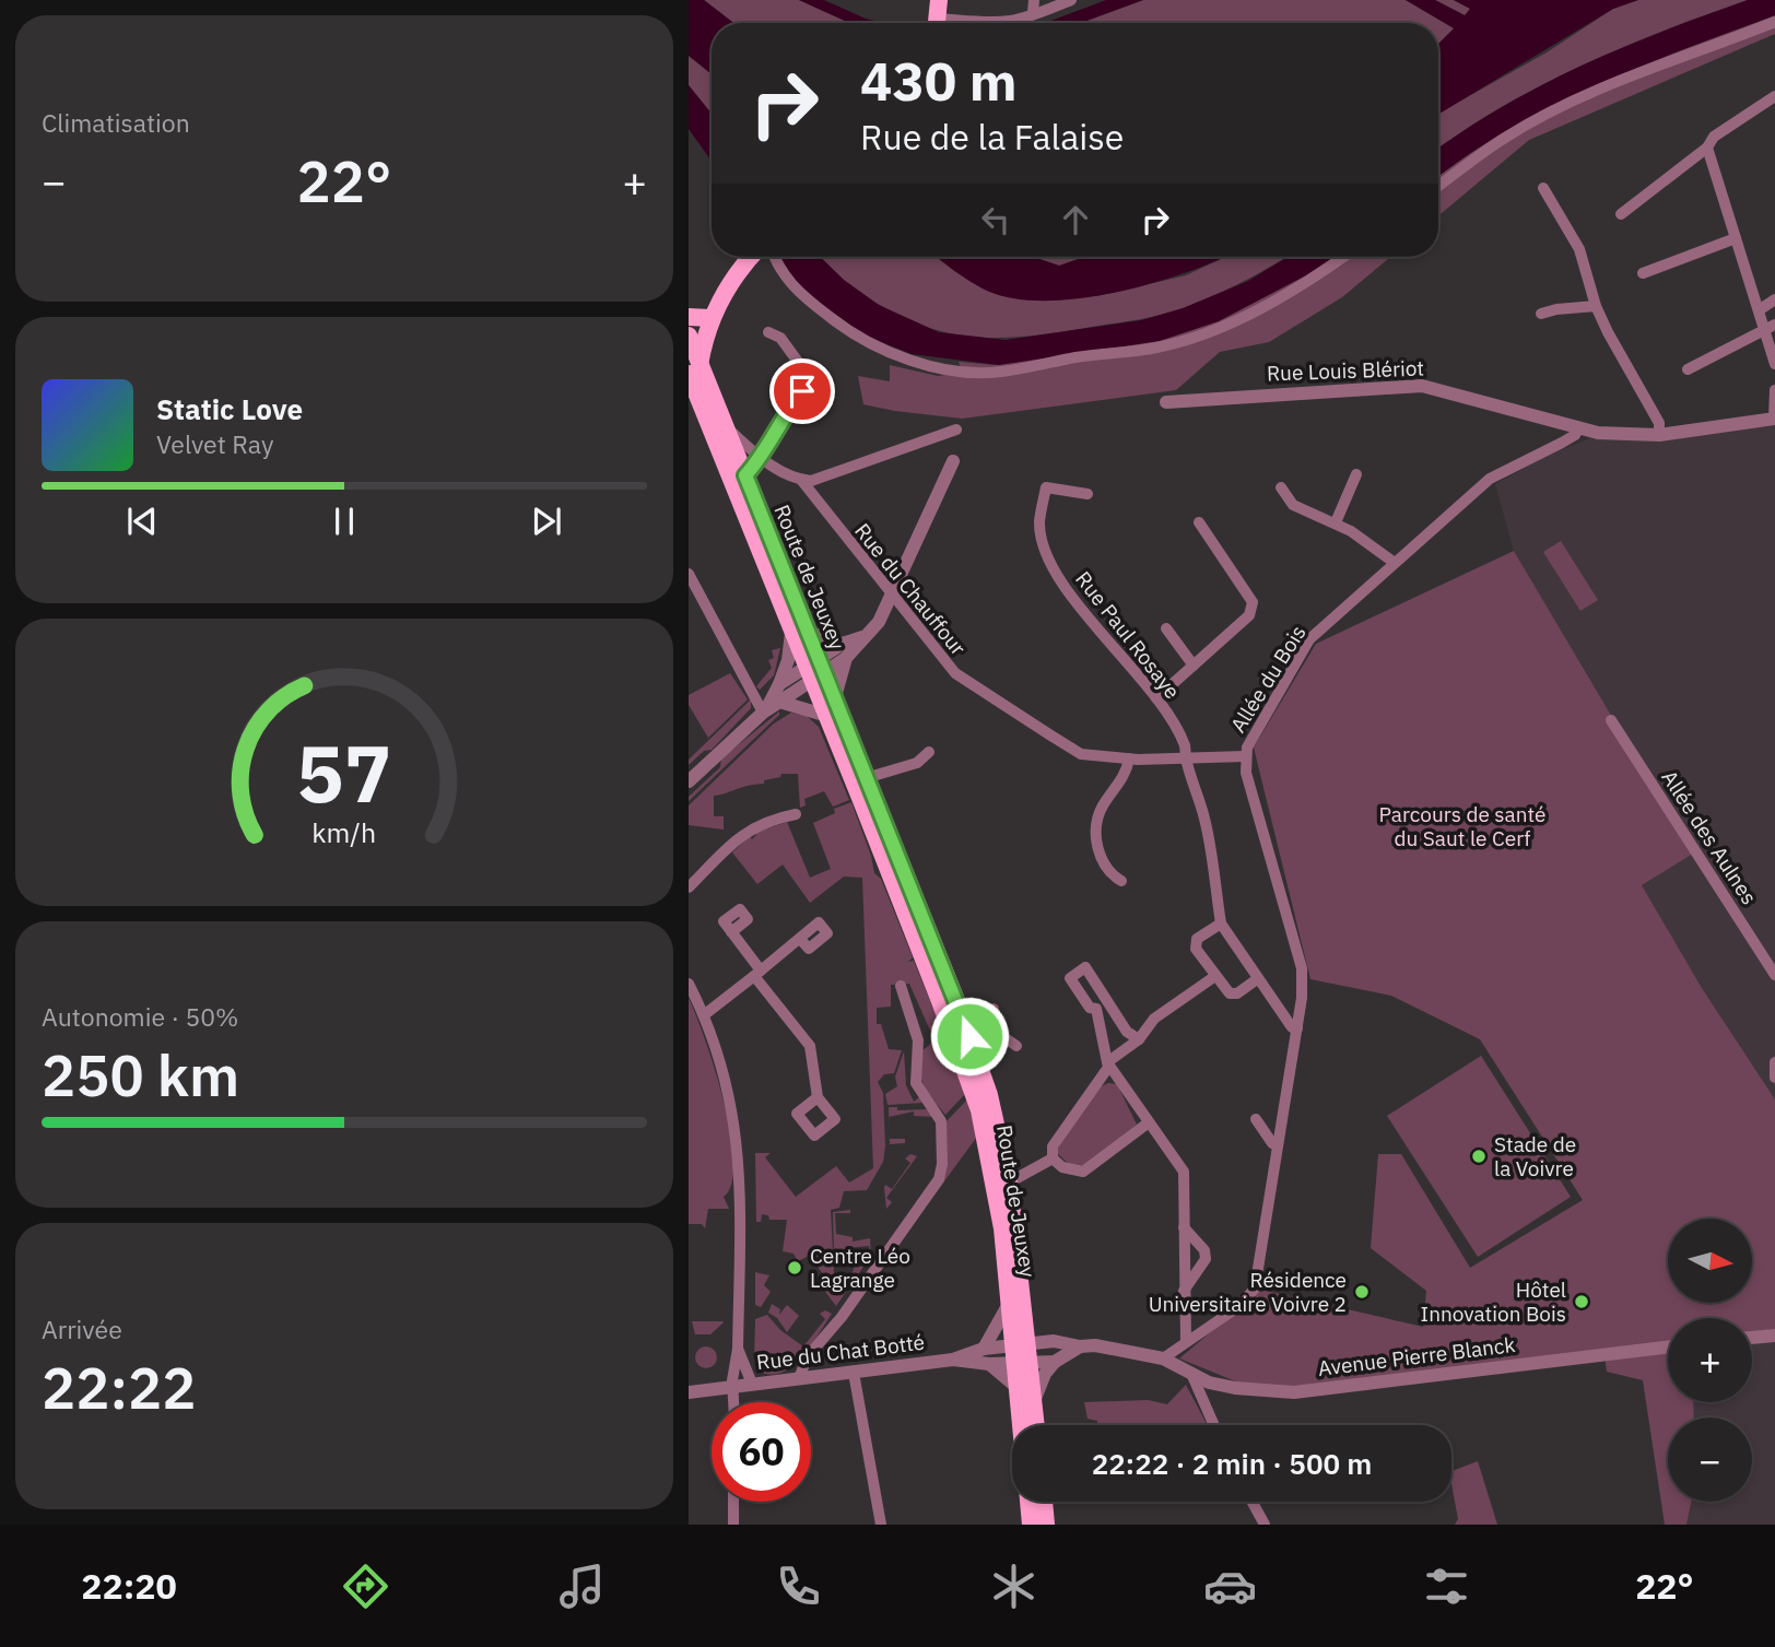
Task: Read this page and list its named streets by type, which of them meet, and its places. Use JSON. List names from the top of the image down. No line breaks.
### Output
{"streets":{"main road":["Route de Jeuxey"],"street":["Rue Louis Blériot","Rue du Chauffour","Rue Paul Rosaye","Allée du Bois","Allée des Aulnes","Rue du Chat Botté","Avenue Pierre Blanck"]},"crossings":[["Rue Louis Blériot","Allée du Bois"],["Route de Jeuxey","Rue du Chat Botté"],["Rue du Chauffour","Rue Paul Rosaye"],["Rue du Chauffour","Allée du Bois"]],"parks":["Parcours de santé du Saut le Cerf"],"places":["Stade de la Voivre","Centre Léo Lagrange","Résidence Universitaire Voivre 2","Hôtel Innovation Bois"],"north":"right","page":{"tile":["Climatisation",["Autonomie · 50%","250 km"],["Arrivée","22:22"]],"turn":["430 m","Rue de la Falaise"],"heat":["−","22°","+"],"song":["Static Love","Velvet Ray"],"map_buttons":["+","−"],"limit":"60","trip":"22:22 · 2 min · 500 m","tabs":["22:20","22°"],"gauge":["57","km/h"]}}
